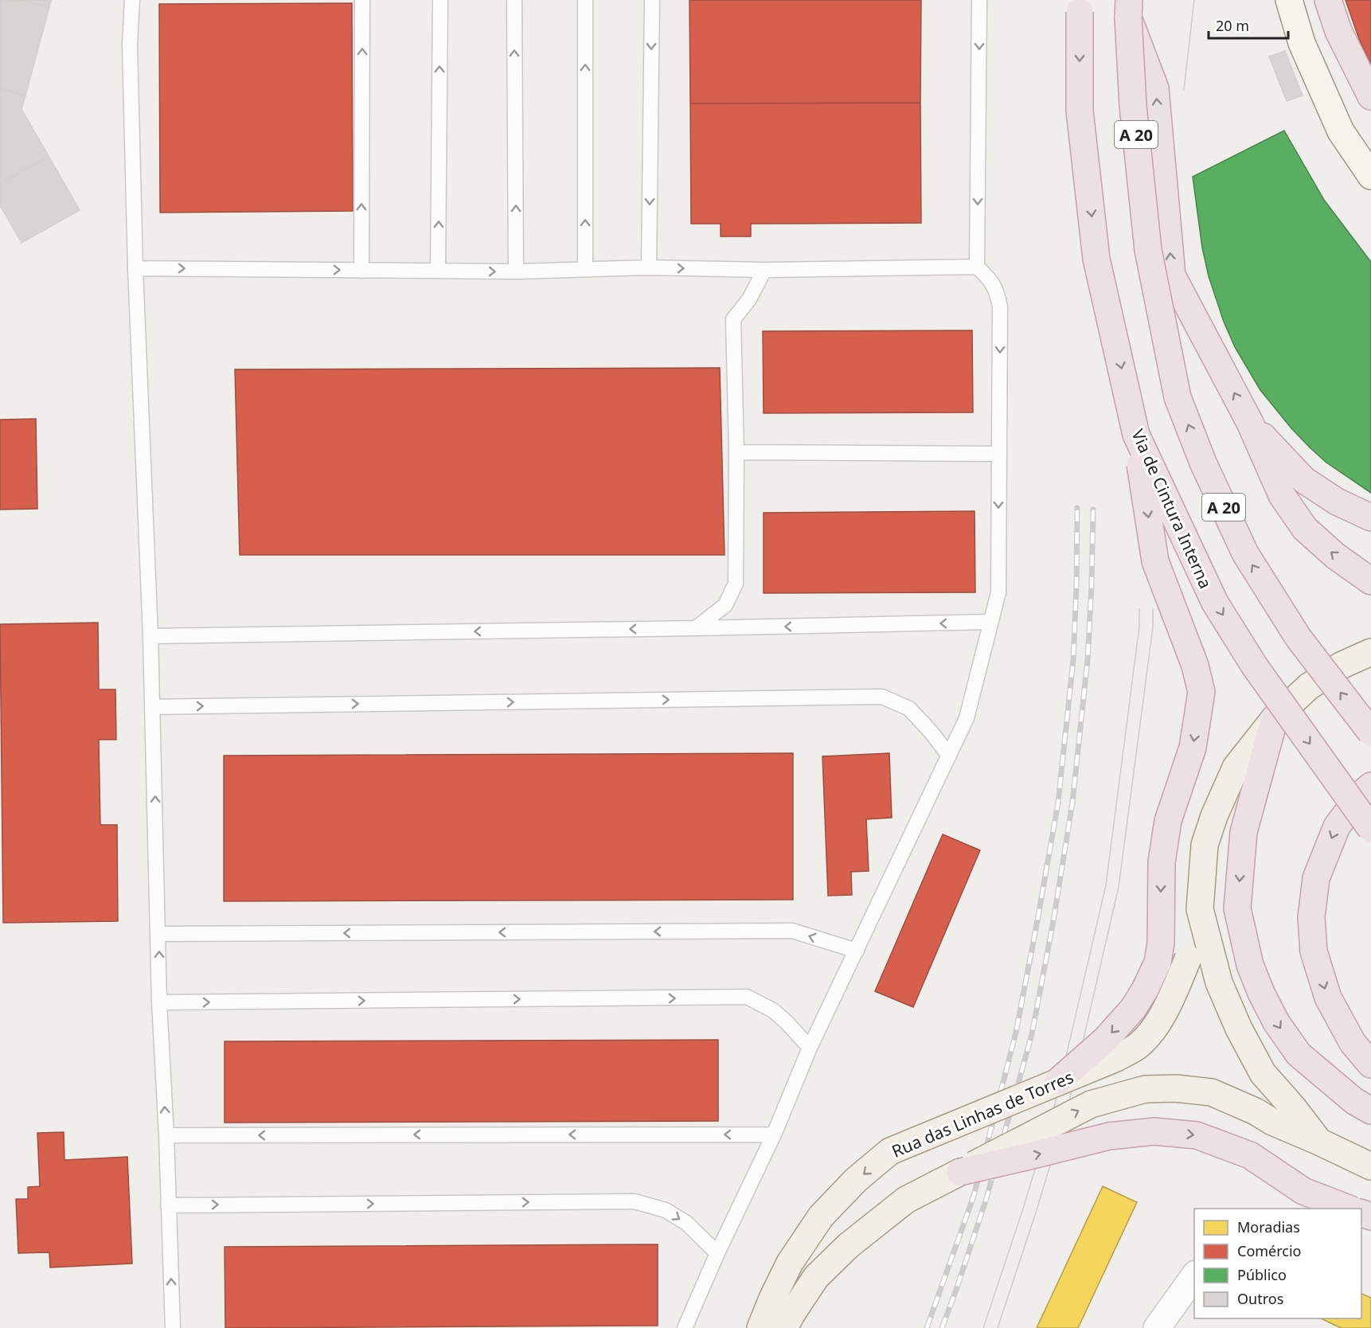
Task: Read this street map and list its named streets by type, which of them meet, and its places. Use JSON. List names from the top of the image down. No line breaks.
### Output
{"streets":{"highway":["A 20","Via de Cintura Interna"],"main road":["Rua das Linhas de Torres"]},"legend":["Moradias","Comércio","Público","Outros"],"scale_bar":"20 m"}
